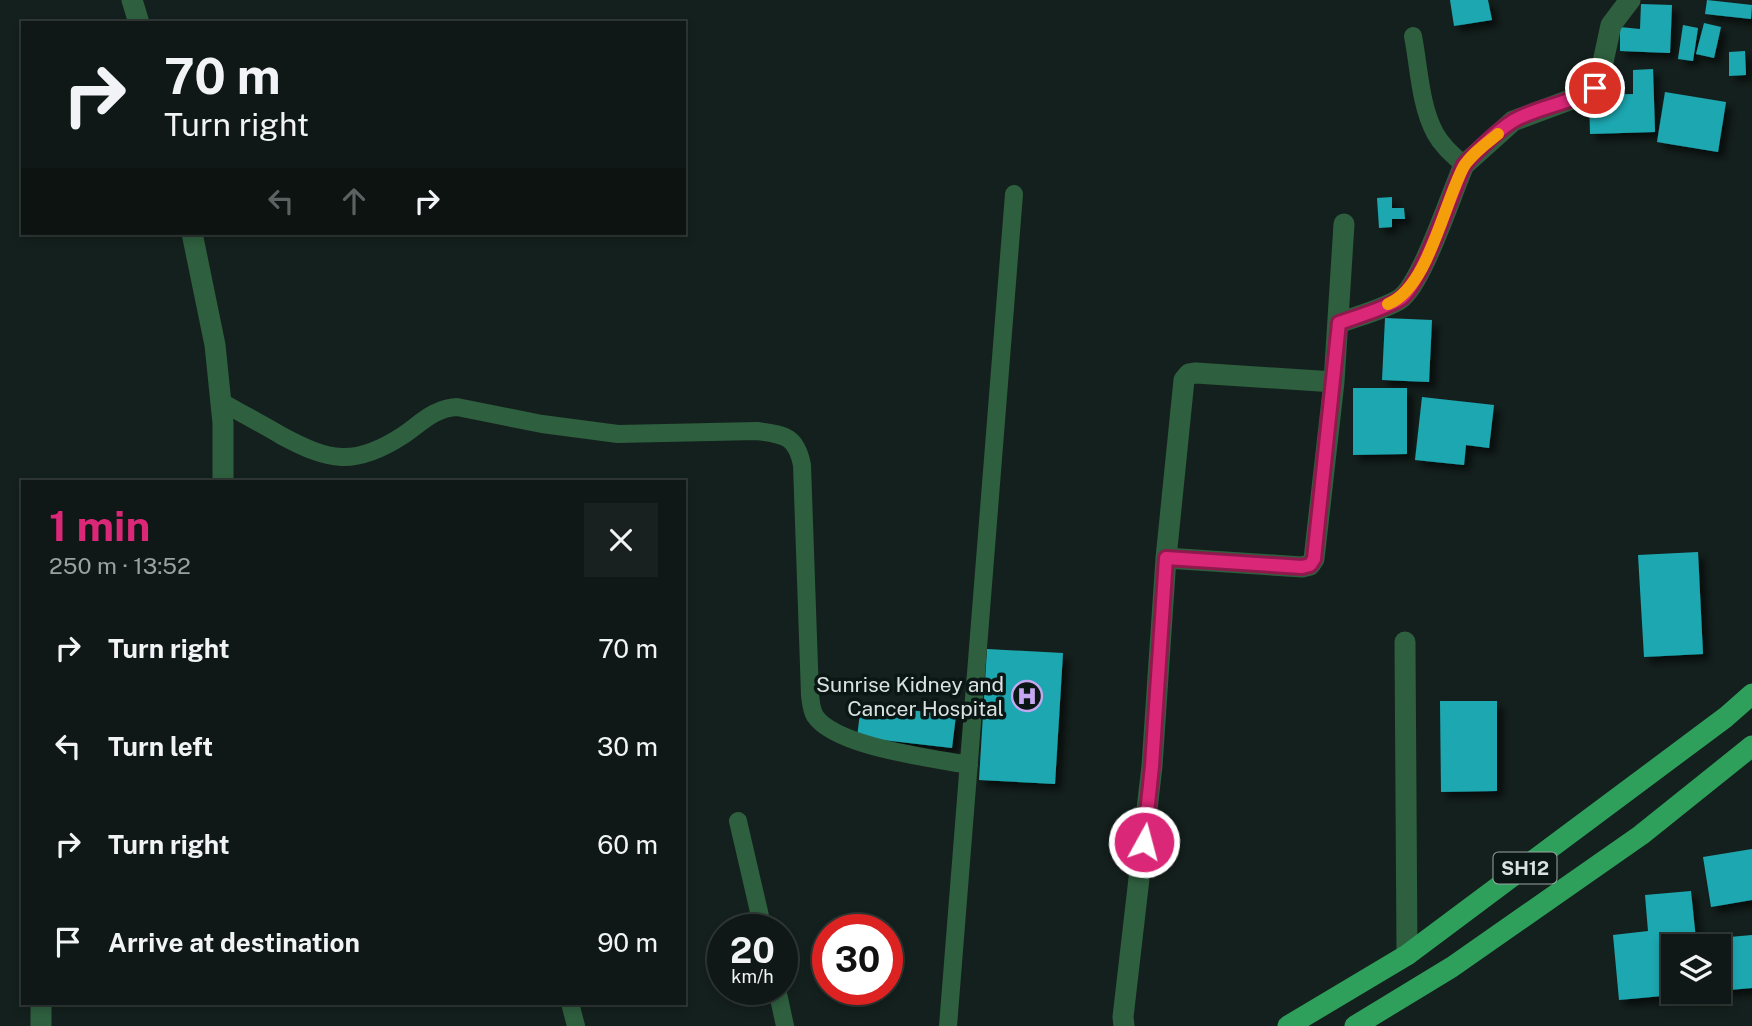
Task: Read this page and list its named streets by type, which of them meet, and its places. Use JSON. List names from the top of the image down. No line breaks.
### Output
{"streets":{"main road":["SH12"]},"places":{"hospital":["Sunrise Kidney and Cancer Hospital"]},"page":{"turn":["70 m","Turn right"],"heading":["1 min","250 m · 13:52"],"list":[{"name":"Turn right","value":"70 m"},{"name":"Turn left","value":"30 m"},{"name":"Turn right","value":"60 m"},{"name":"Arrive at destination","value":"90 m"}],"speed":"20 km/h","limit":"30"}}
